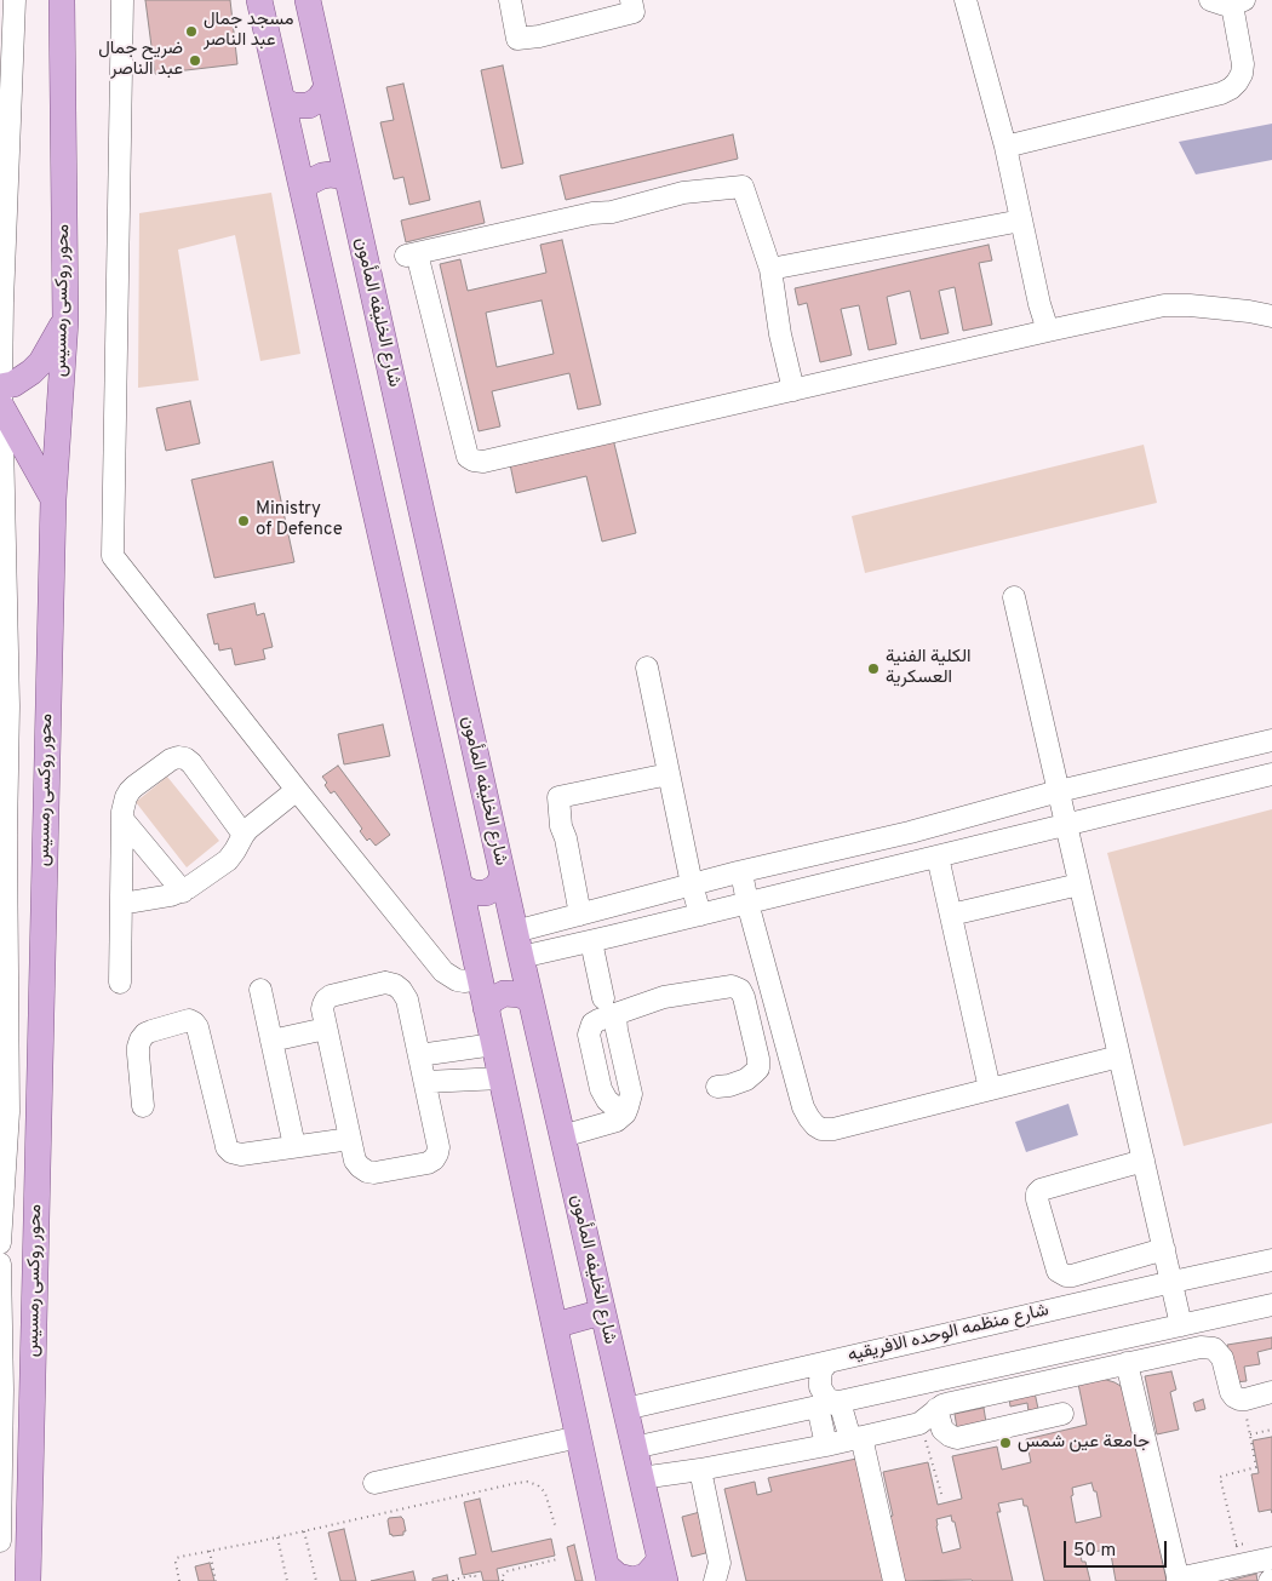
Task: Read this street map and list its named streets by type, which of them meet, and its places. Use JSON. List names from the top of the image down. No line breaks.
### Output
{"streets":{"main road":["محور روكسى رمسيس","شارع الخليفه المأمون"],"street":["شارع منظمه الوحده الافريقيه"]},"crossings":[["شارع الخليفه المأمون","شارع منظمه الوحده الافريقيه"]],"places":["مسجد جمال عبد الناصر","ضريح جمال عبد الناصر","Ministry of Defence","الكلية الفنية العسكرية","جامعة عين شمس"],"scale_bar":"50 m"}
